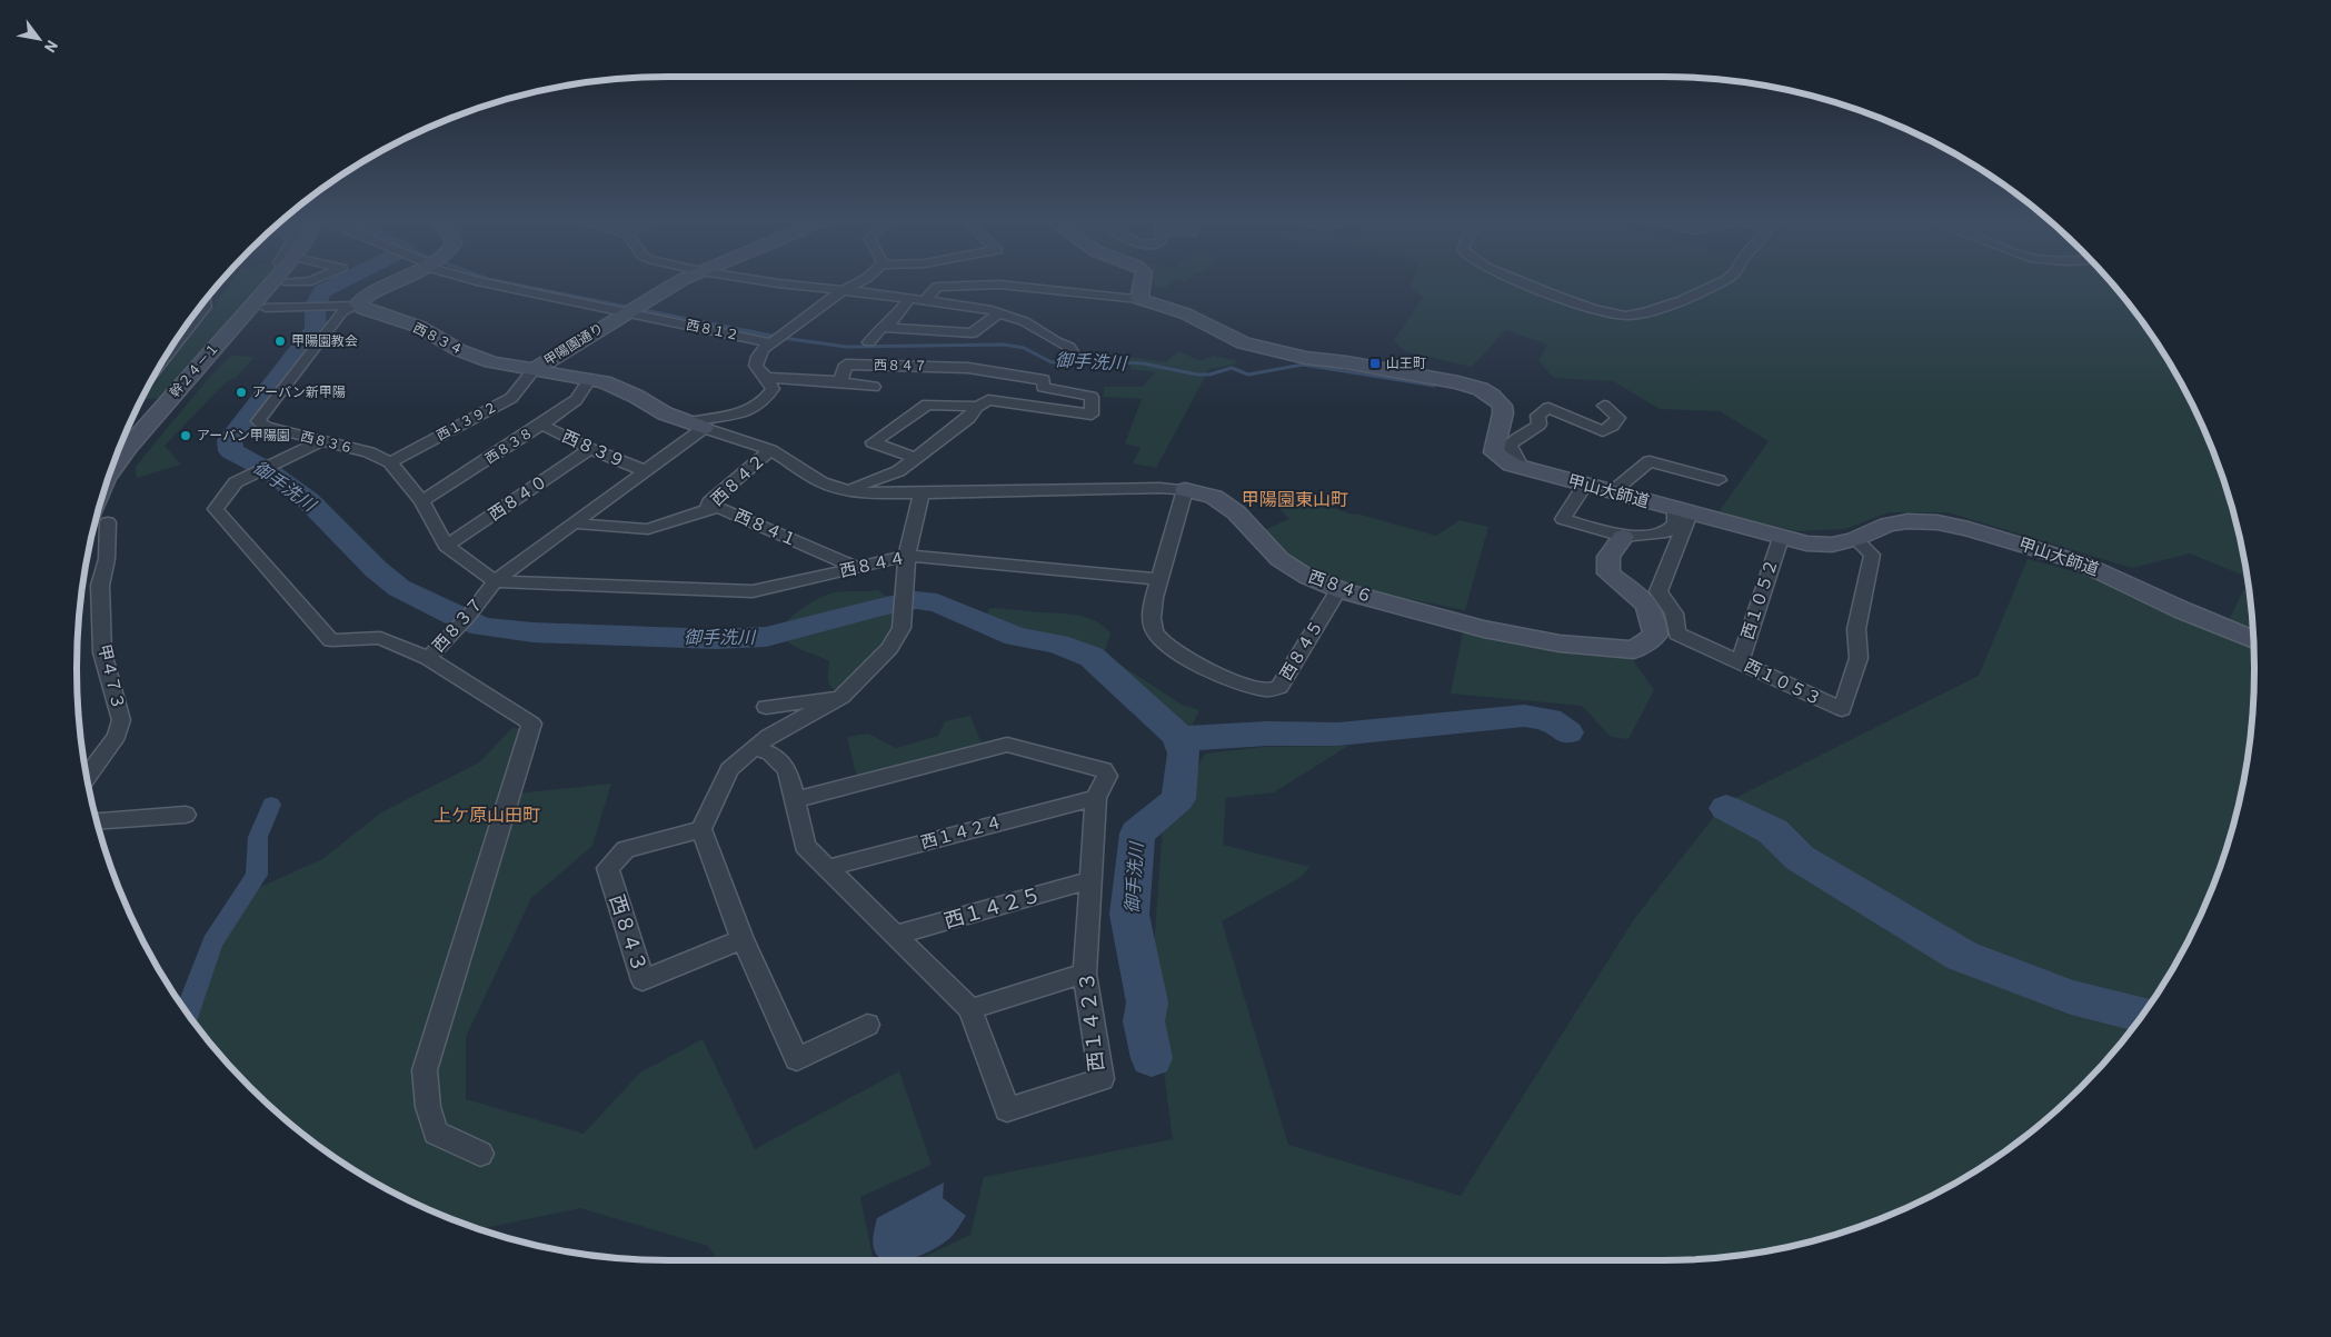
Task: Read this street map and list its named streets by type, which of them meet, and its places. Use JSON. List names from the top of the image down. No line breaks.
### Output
{"streets":{"street":["西８１２","西８３４","甲陽園通り","西８４７","幹２４－１","西１３９２","西８３６","西８３８","西８３９","西８４２","甲山大師道","西８４０","西８４１","西８４４","西８４６","西１０５２","西８３７","西８４５","甲４７３","西１０５３","西１４２４","西１４２５","西８４３","西１４２３"]},"crossings":[["西８１２","甲陽園通り"],["西８３４","甲陽園通り"],["西８３４","西１３９２"],["西８３４","西８３６"],["西８３４","西８３８"],["西８３４","西８４６"],["西８３４","西８３７"],["甲陽園通り","西１３９２"],["西１３９２","西８３６"],["西８３６","西８３８"],["西８３６","西８４０"],["西８３６","西８４４"],["西８３６","西８３７"],["西８３８","西８３９"],["西８３９","西８４０"],["西８３９","西８３７"],["西８４２","西８４１"],["西８４２","西８４６"],["甲山大師道","西１０５２"],["甲山大師道","西１０５３"],["西８４１","西８４４"],["西８４１","西８３７"],["西８４４","西８３７"],["西８４４","西８４５"],["西８４６","西８３７"],["西８４６","西８４５"],["西１０５２","西１０５３"],["西１４２４","西１４２３"],["西１４２５","西１４２３"]],"districts":["甲陽園東山町","上ケ原山田町"],"water":["御手洗川"],"places":{"other":["甲陽園教会","アーバン新甲陽","アーバン甲陽園"],"transit":["山王町"]},"north":"bottom right"}
